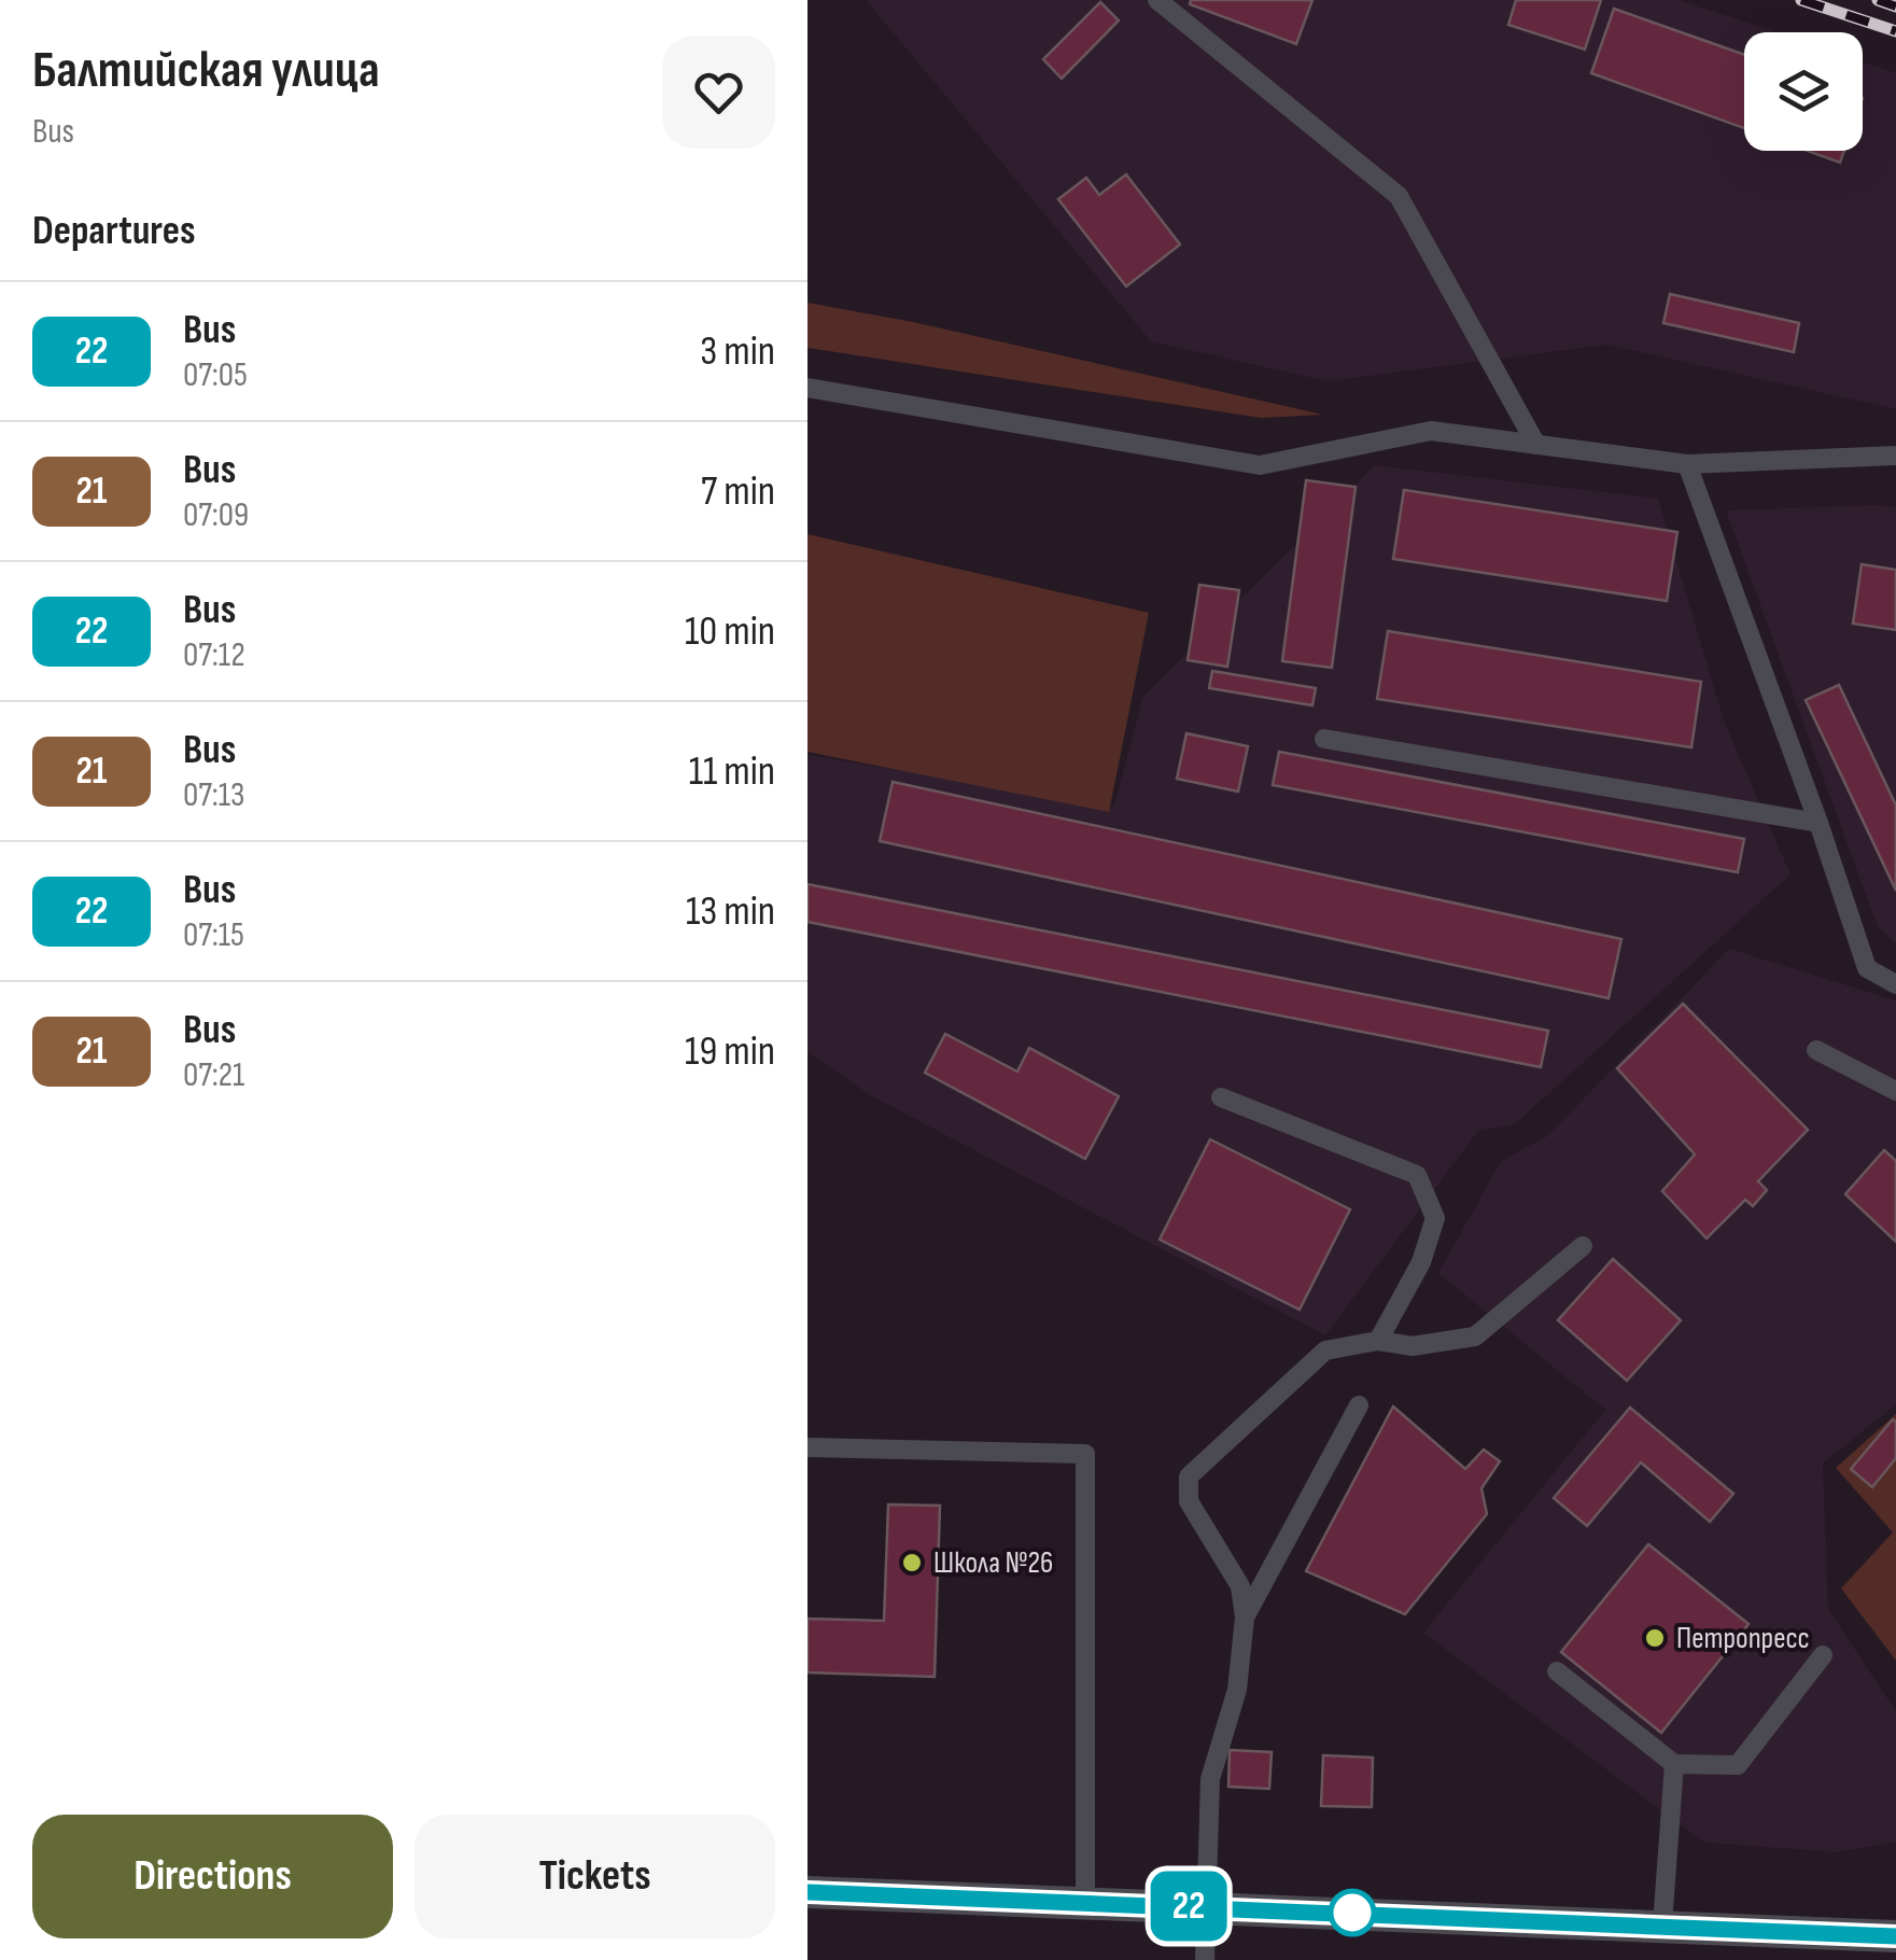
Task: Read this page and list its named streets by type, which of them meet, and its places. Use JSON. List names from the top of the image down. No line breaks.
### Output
{"places":["Школа №26","Петропресс"],"lines":["bus line 22"],"page":{"heading":[["Балтийская улица","Bus"],"Departures"],"on_map":"22","list":[{"mark":"22","name":"Bus","note":"07:05","value":"3 min"},{"mark":"21","name":"Bus","note":"07:09","value":"7 min"},{"mark":"22","name":"Bus","note":"07:12","value":"10 min"},{"mark":"21","name":"Bus","note":"07:13","value":"11 min"},{"mark":"22","name":"Bus","note":"07:15","value":"13 min"},{"mark":"21","name":"Bus","note":"07:21","value":"19 min"}],"buttons":["Directions","Tickets"]}}
